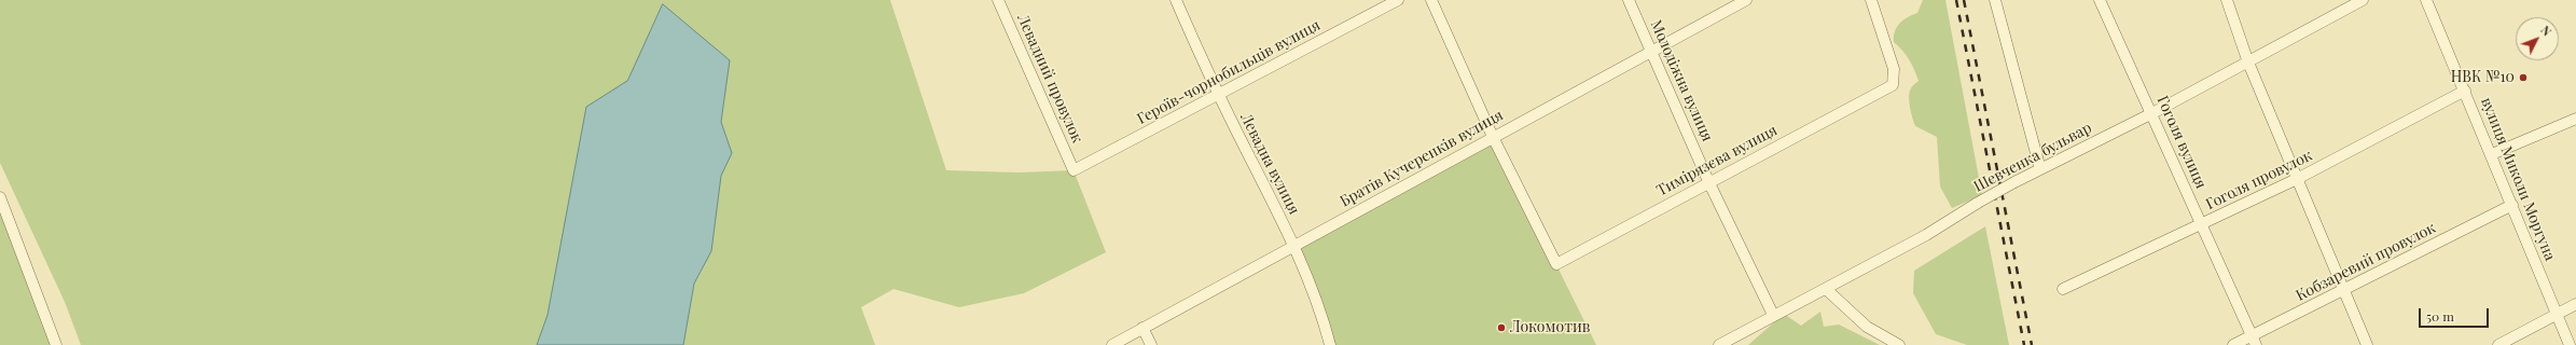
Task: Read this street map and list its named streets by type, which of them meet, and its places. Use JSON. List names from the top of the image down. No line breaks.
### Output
{"streets":{"street":["Героїв-чорнобильців вулиця","Левадний провулок","Молодіжна вулиця","Гоголя вулиця","Шевченка бульвар","Братів Кучеренків вулиця","Тимірязєва вулиця","Левадна вулиця","вулиця Миколи Моргуна","Гоголя провулок","Кобзаревий провулок"]},"crossings":[["Героїв-чорнобильців вулиця","Левадний провулок"],["Героїв-чорнобильців вулиця","Левадна вулиця"],["Молодіжна вулиця","Шевченка бульвар"],["Молодіжна вулиця","Братів Кучеренків вулиця"],["Молодіжна вулиця","Тимірязєва вулиця"],["Гоголя вулиця","Шевченка бульвар"],["Гоголя вулиця","Гоголя провулок"],["Гоголя вулиця","Кобзаревий провулок"],["Братів Кучеренків вулиця","Тимірязєва вулиця"],["Братів Кучеренків вулиця","Левадна вулиця"],["вулиця Миколи Моргуна","Гоголя провулок"],["вулиця Миколи Моргуна","Кобзаревий провулок"]],"places":["НВК №10","Локомотив"],"scale_bar":"50 m","north":"top right"}
